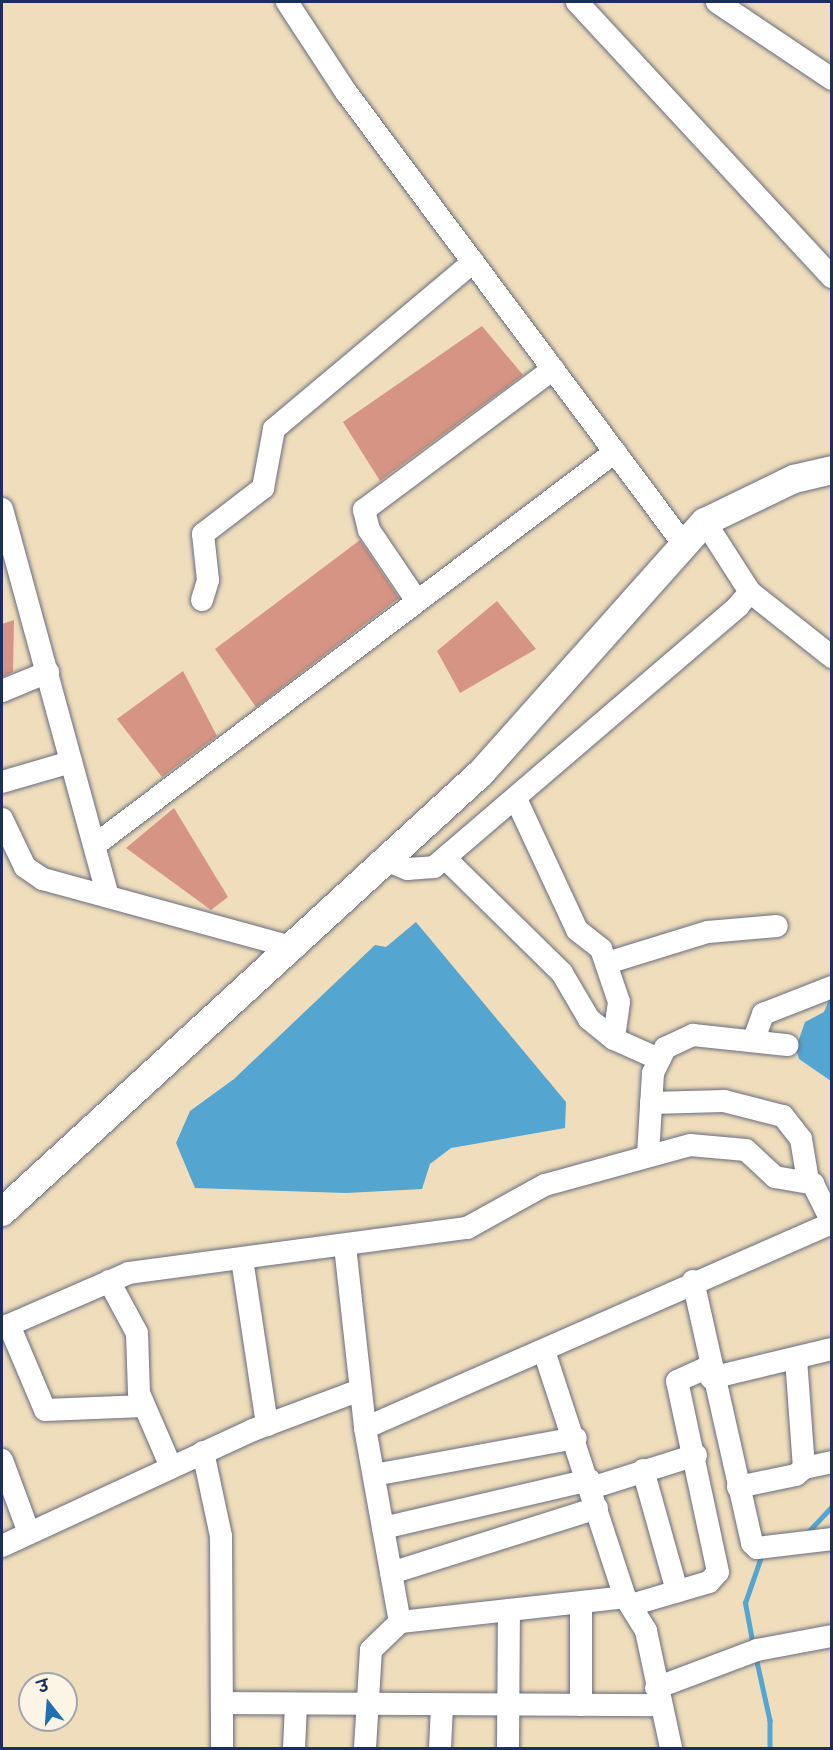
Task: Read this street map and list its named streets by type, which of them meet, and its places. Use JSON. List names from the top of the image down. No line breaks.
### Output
{"north":"top"}
